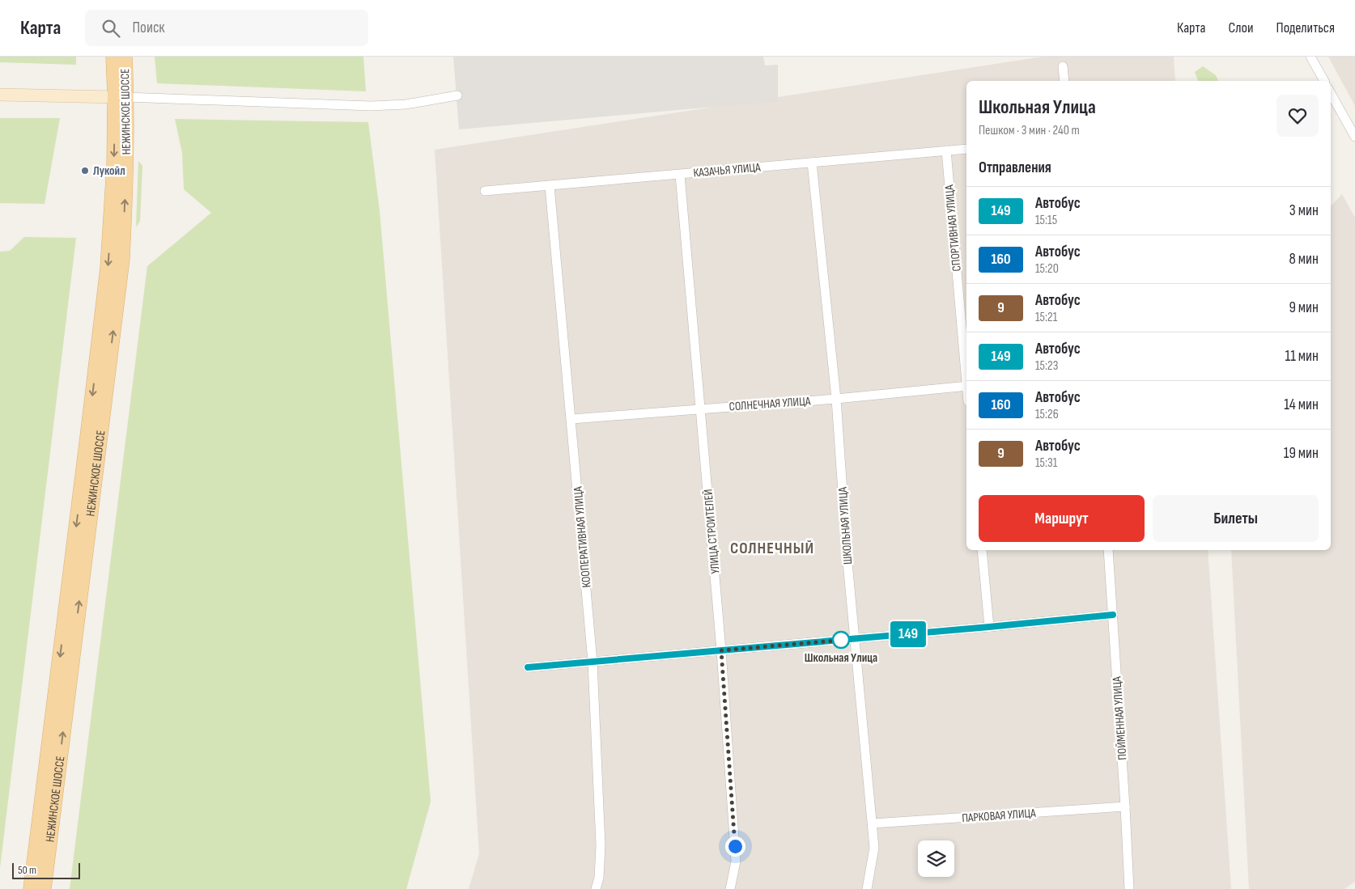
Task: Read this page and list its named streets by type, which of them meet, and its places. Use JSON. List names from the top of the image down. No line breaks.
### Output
{"streets":{"main road":["НЕЖИНСКОЕ ШОССЕ"],"street":["КАЗАЧЬЯ УЛИЦА","СПОРТИВНАЯ УЛИЦА","СОЛНЕЧНАЯ УЛИЦА","ШКОЛЬНАЯ УЛИЦА","УЛИЦА СТРОИТЕЛЕЙ","КООПЕРАТИВНАЯ УЛИЦА","ПОЙМЕННАЯ УЛИЦА","ПАРКОВАЯ УЛИЦА"]},"crossings":[["КАЗАЧЬЯ УЛИЦА","СПОРТИВНАЯ УЛИЦА"],["КАЗАЧЬЯ УЛИЦА","ШКОЛЬНАЯ УЛИЦА"],["КАЗАЧЬЯ УЛИЦА","УЛИЦА СТРОИТЕЛЕЙ"],["КАЗАЧЬЯ УЛИЦА","КООПЕРАТИВНАЯ УЛИЦА"],["СОЛНЕЧНАЯ УЛИЦА","ШКОЛЬНАЯ УЛИЦА"],["СОЛНЕЧНАЯ УЛИЦА","УЛИЦА СТРОИТЕЛЕЙ"],["СОЛНЕЧНАЯ УЛИЦА","КООПЕРАТИВНАЯ УЛИЦА"],["ШКОЛЬНАЯ УЛИЦА","ПАРКОВАЯ УЛИЦА"],["ПОЙМЕННАЯ УЛИЦА","ПАРКОВАЯ УЛИЦА"]],"districts":["СОЛНЕЧНЫЙ"],"places":["Лукойл","Школьная Улица"],"lines":["bus line 149"],"scale_bar":"50 m","page":{"header":"Карта","search":"Поиск","nav":["Карта","Слои","Поделиться"],"on_map":"149","heading":[["Школьная Улица","Пешком · 3 мин · 240 m"],"Отправления"],"list":[{"mark":"149","name":"Автобус","note":"15:15","value":"3 мин"},{"mark":"160","name":"Автобус","note":"15:20","value":"8 мин"},{"mark":"9","name":"Автобус","note":"15:21","value":"9 мин"},{"mark":"149","name":"Автобус","note":"15:23","value":"11 мин"},{"mark":"160","name":"Автобус","note":"15:26","value":"14 мин"},{"mark":"9","name":"Автобус","note":"15:31","value":"19 мин"}],"buttons":["Маршрут","Билеты"],"scale":"50 m"}}
